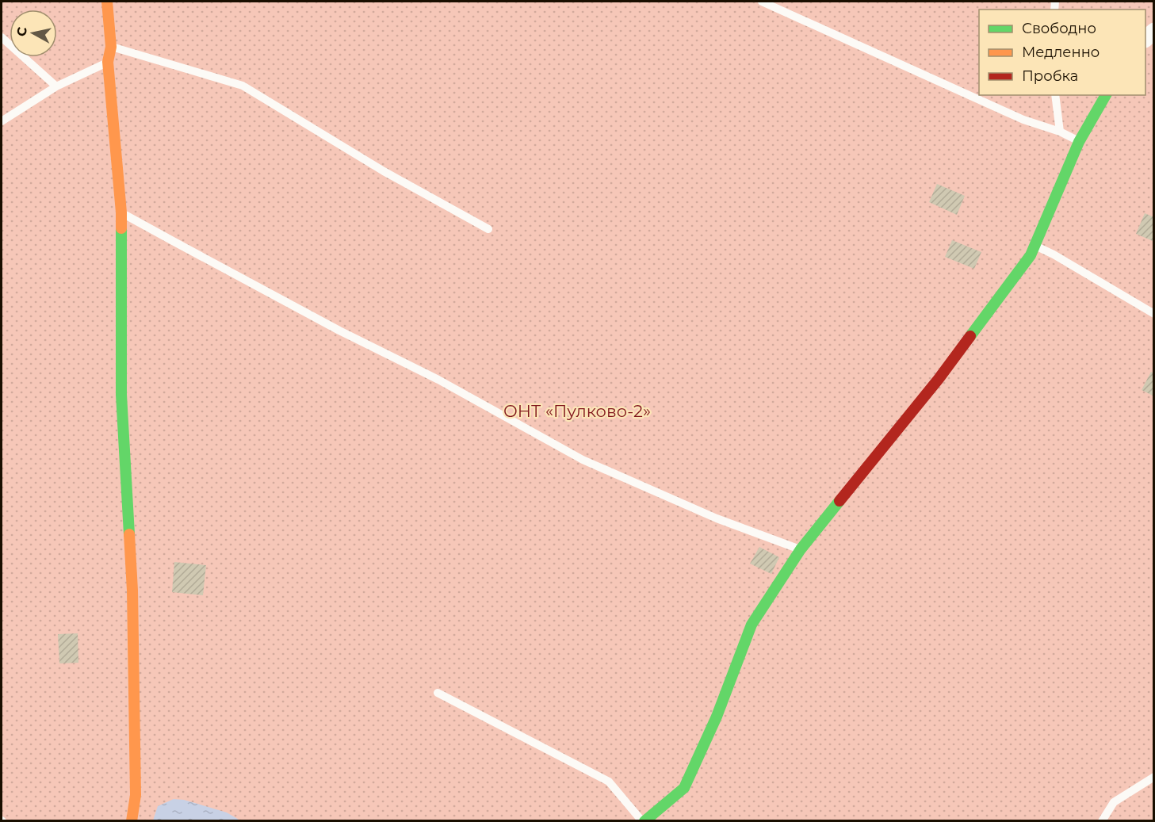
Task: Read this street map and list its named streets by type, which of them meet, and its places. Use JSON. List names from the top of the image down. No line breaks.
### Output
{"parks":["ОНТ «Пулково-2»"],"legend":["Свободно","Медленно","Пробка"],"north":"left"}
